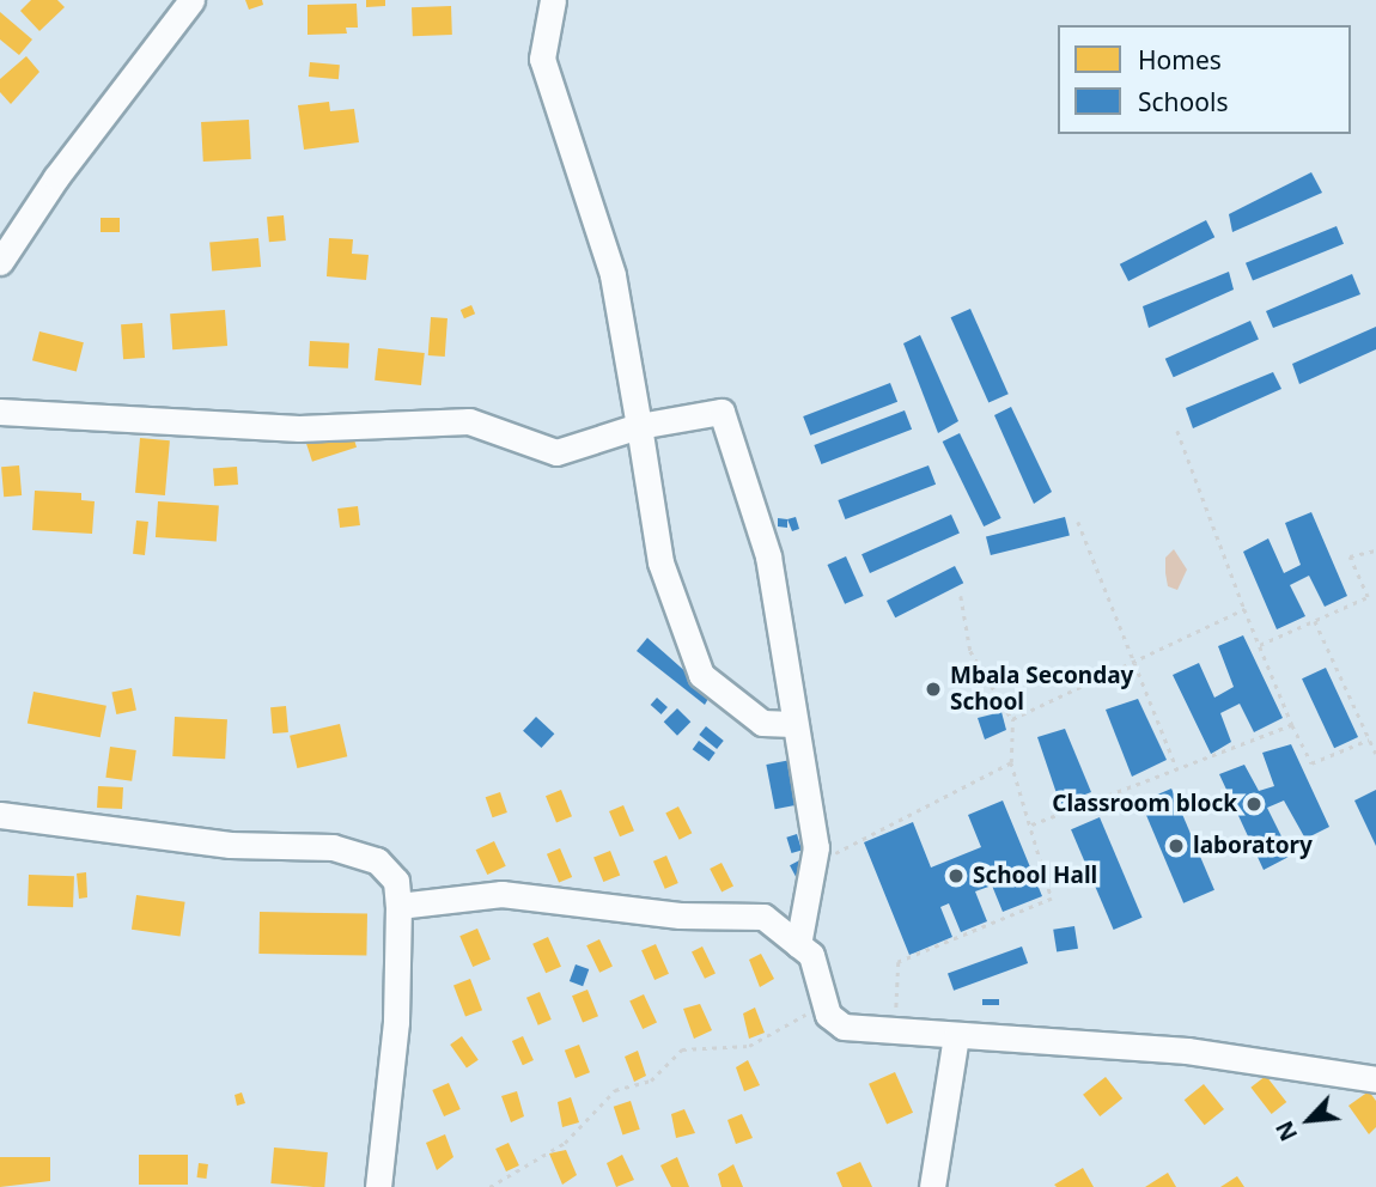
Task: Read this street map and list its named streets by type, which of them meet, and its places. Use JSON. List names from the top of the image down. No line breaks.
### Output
{"places":["Mbala Seconday School","Classroom block","laboratory","School Hall"],"legend":["Homes","Schools"],"north":"bottom left"}
